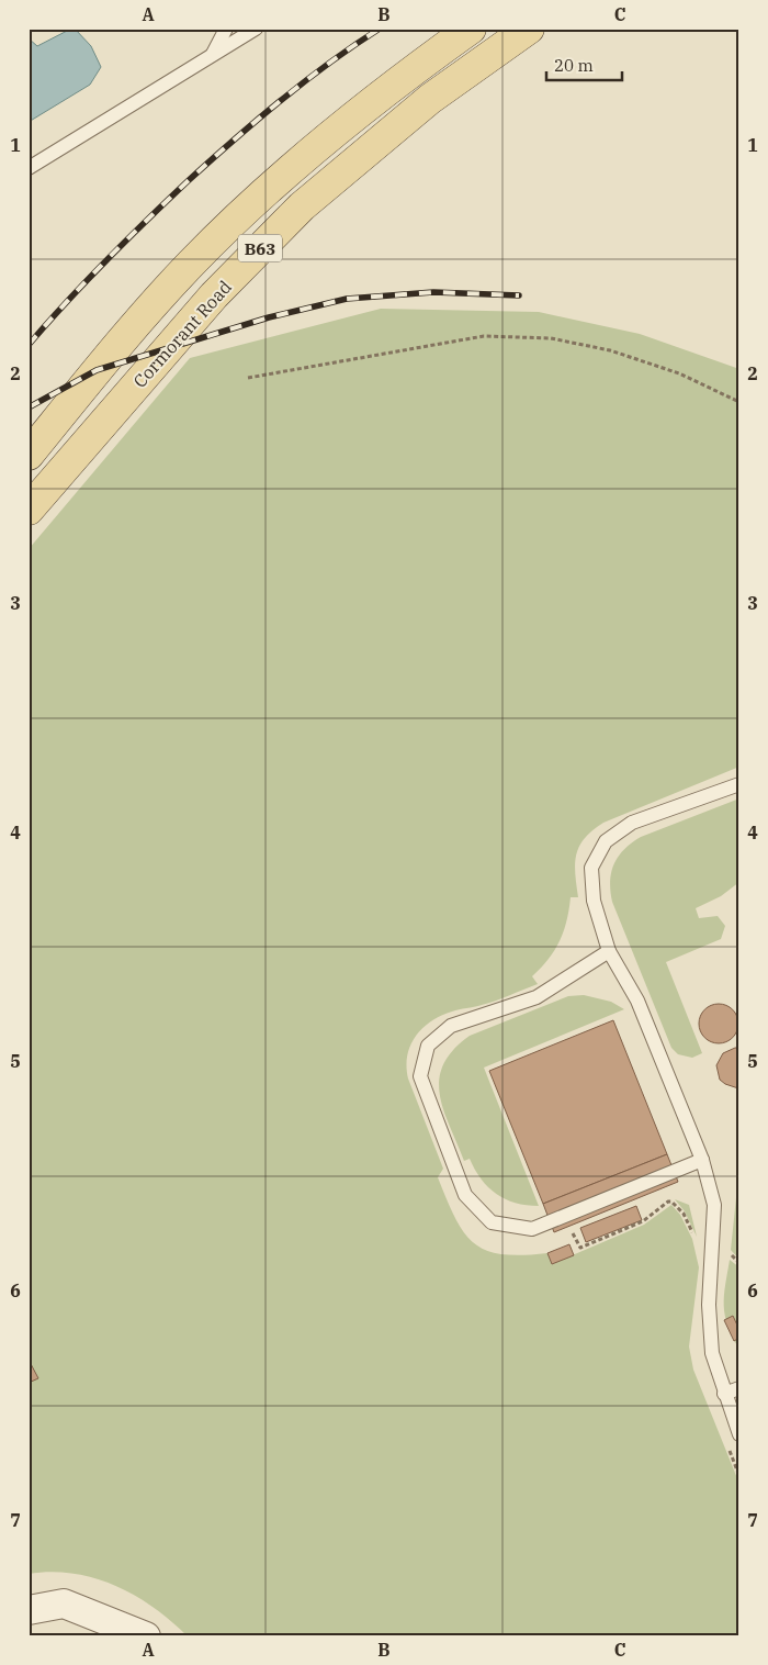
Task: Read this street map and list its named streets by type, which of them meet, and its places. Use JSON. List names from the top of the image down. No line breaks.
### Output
{"streets":{"main road":["B63","Cormorant Road"]},"scale_bar":"20 m","grid":{"columns":["A","B","C"],"rows":["1","2","3","4","5","6","7"]}}
